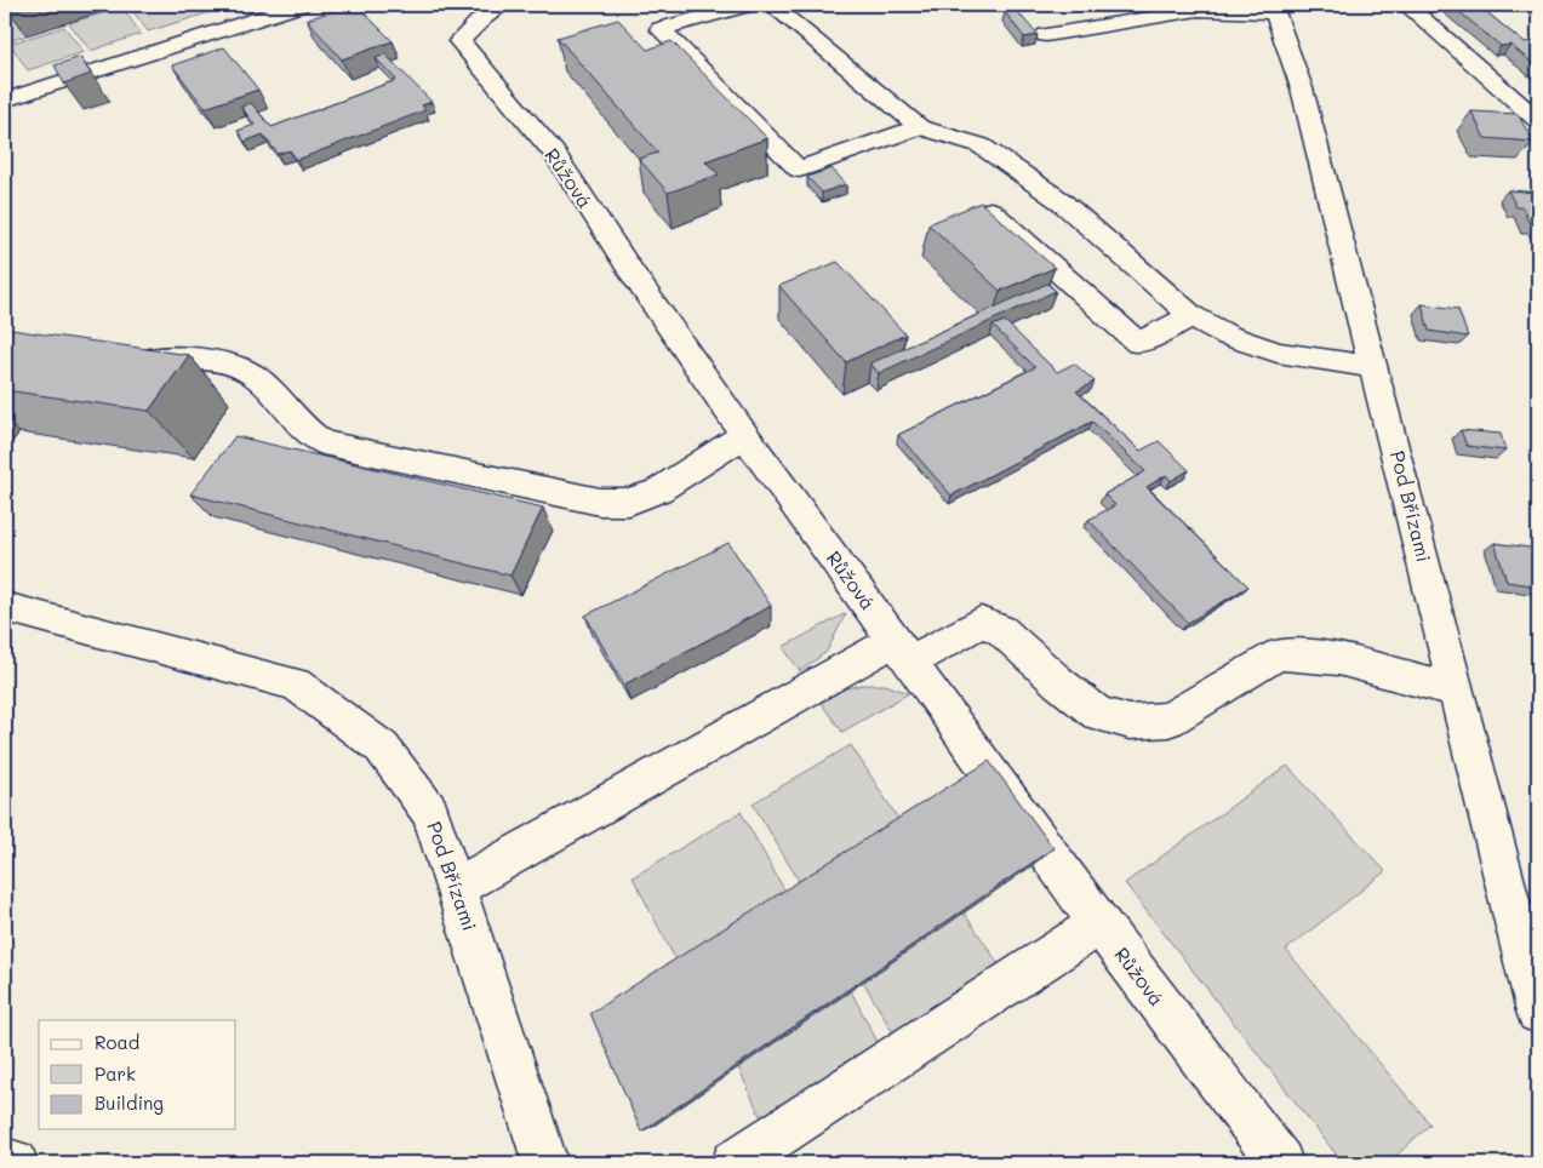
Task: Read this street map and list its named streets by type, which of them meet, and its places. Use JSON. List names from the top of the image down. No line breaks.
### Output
{"streets":{"street":["Růžová","Pod Břízami"]},"legend":["Road","Park","Building"]}
